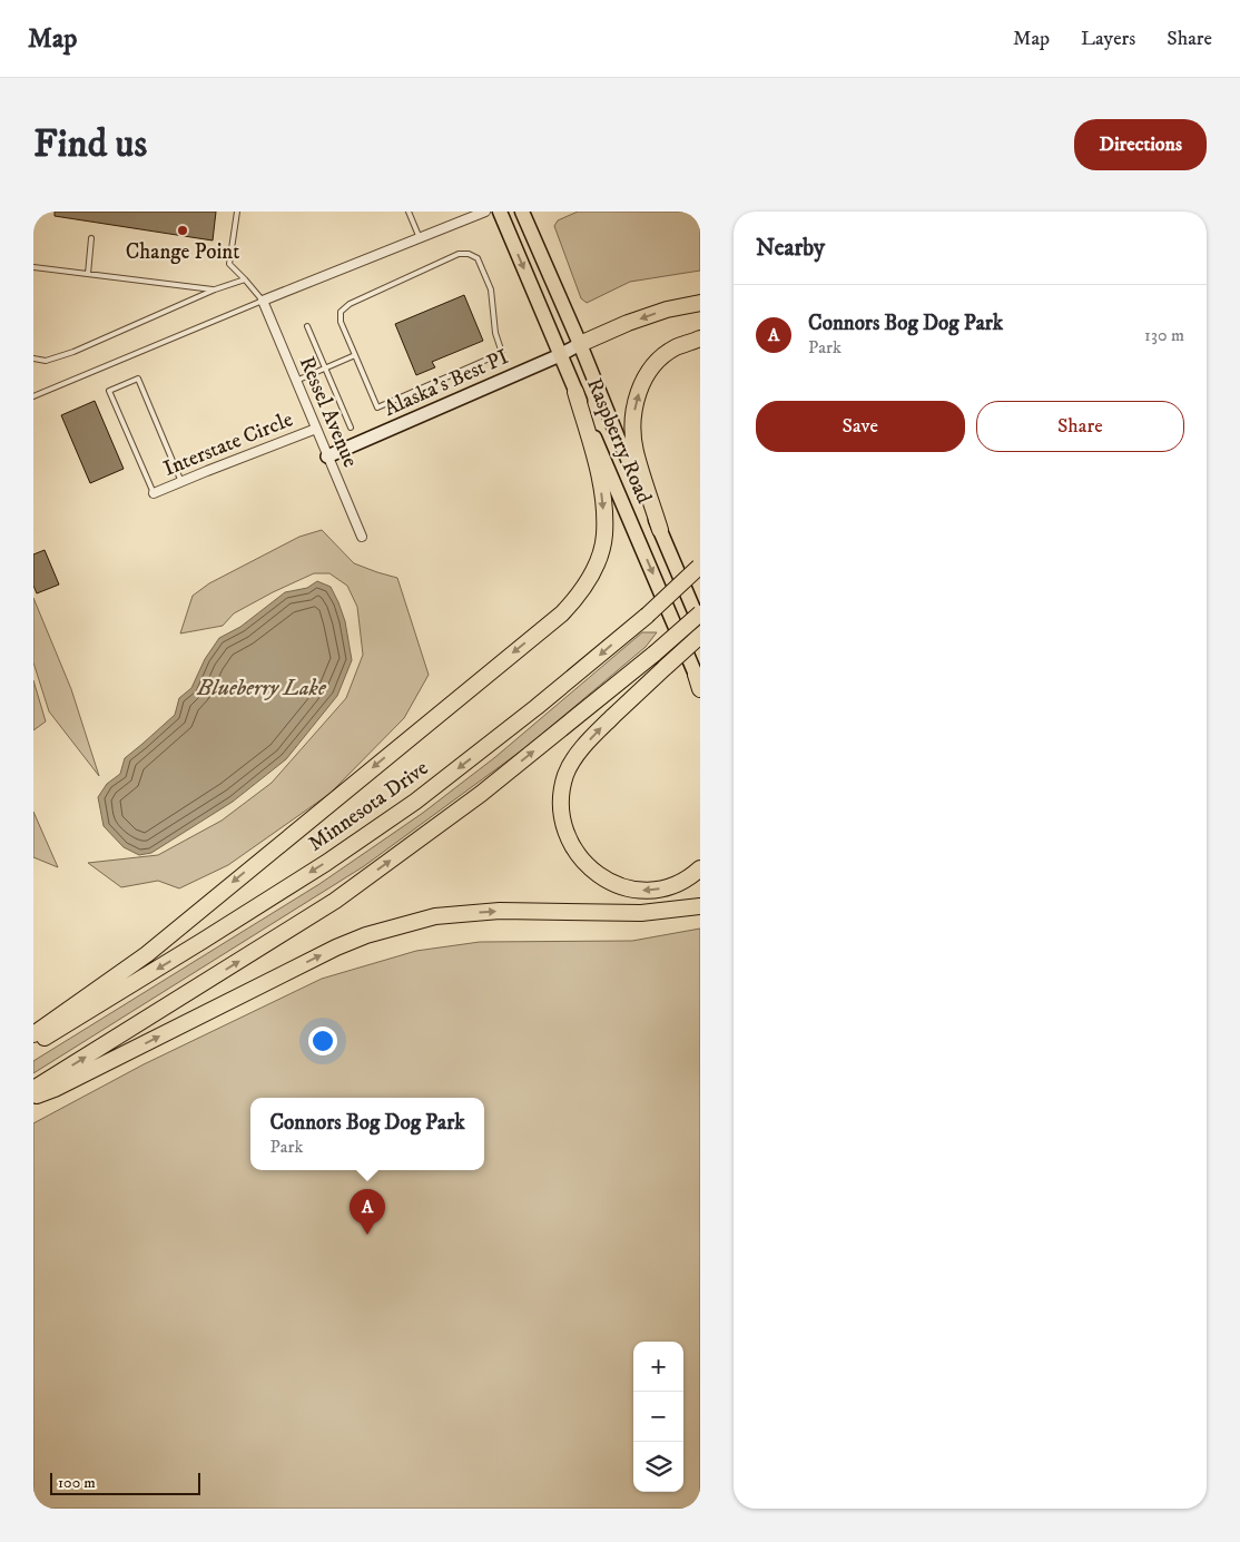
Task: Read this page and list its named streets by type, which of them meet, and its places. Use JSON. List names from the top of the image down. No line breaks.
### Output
{"streets":{"highway":["Minnesota Drive"],"main road":["Raspberry Road"],"street":["Alaska's Best PI","Ressel Avenue","Interstate Circle"]},"crossings":[["Alaska's Best PI","Ressel Avenue"],["Alaska's Best PI","Raspberry Road"],["Ressel Avenue","Interstate Circle"]],"water":["Blueberry Lake"],"places":["Change Point"],"scale_bar":"100 m","page":{"header":"Map","nav":["Map","Layers","Share"],"buttons":["Directions",["Save","Share"]],"title":"Find us","heading":"Nearby","list":[{"mark":"A","name":"Connors Bog Dog Park","note":"Park","value":"130 m"}],"popup":["Connors Bog Dog Park","Park"],"pins":"A","map_buttons":["+","−"],"scale":"100 m"}}
